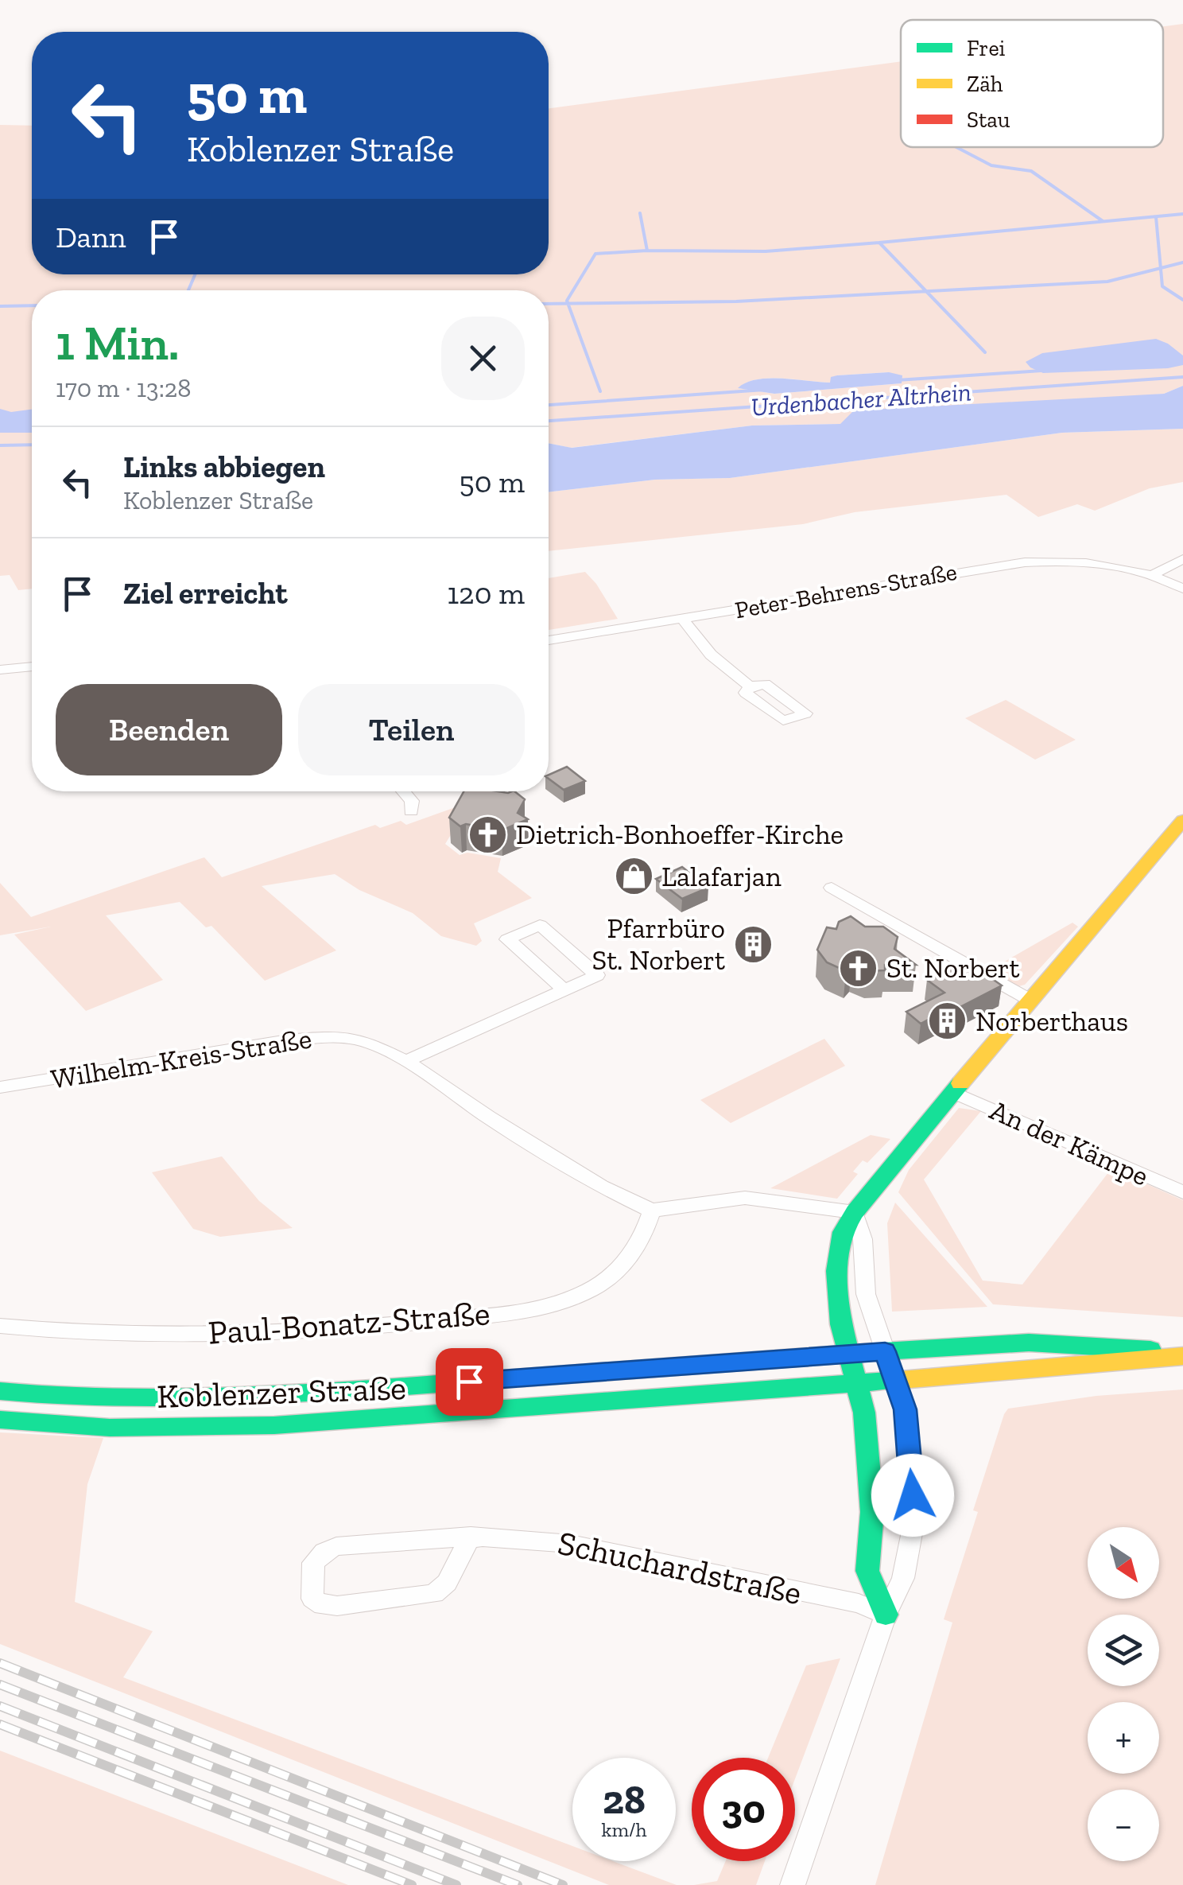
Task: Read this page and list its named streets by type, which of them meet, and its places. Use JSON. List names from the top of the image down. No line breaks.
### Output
{"streets":{"main road":["Koblenzer Straße"],"street":["Peter-Behrens-Straße","Wilhelm-Kreis-Straße","An der Kämpe","Paul-Bonatz-Straße","Schuchardstraße"]},"crossings":[["Wilhelm-Kreis-Straße","Paul-Bonatz-Straße"]],"water":["Urdenbacher Altrhein"],"places":{"church":["Dietrich-Bonhoeffer-Kirche","St. Norbert"],"shop":["Lalafarjan"],"building":["Pfarrbüro St. Norbert","Norberthaus"]},"legend":["Frei","Zäh","Stau"],"north":"bottom right","page":{"turn":["50 m","Koblenzer Straße"],"then":"Dann","heading":["1 Min.","170 m · 13:28"],"list":[{"name":"Links abbiegen","note":"Koblenzer Straße","value":"50 m"},{"name":"Ziel erreicht","value":"120 m"}],"buttons":["Beenden","Teilen"],"map_buttons":["+","−"],"speed":"28 km/h","limit":"30"}}
